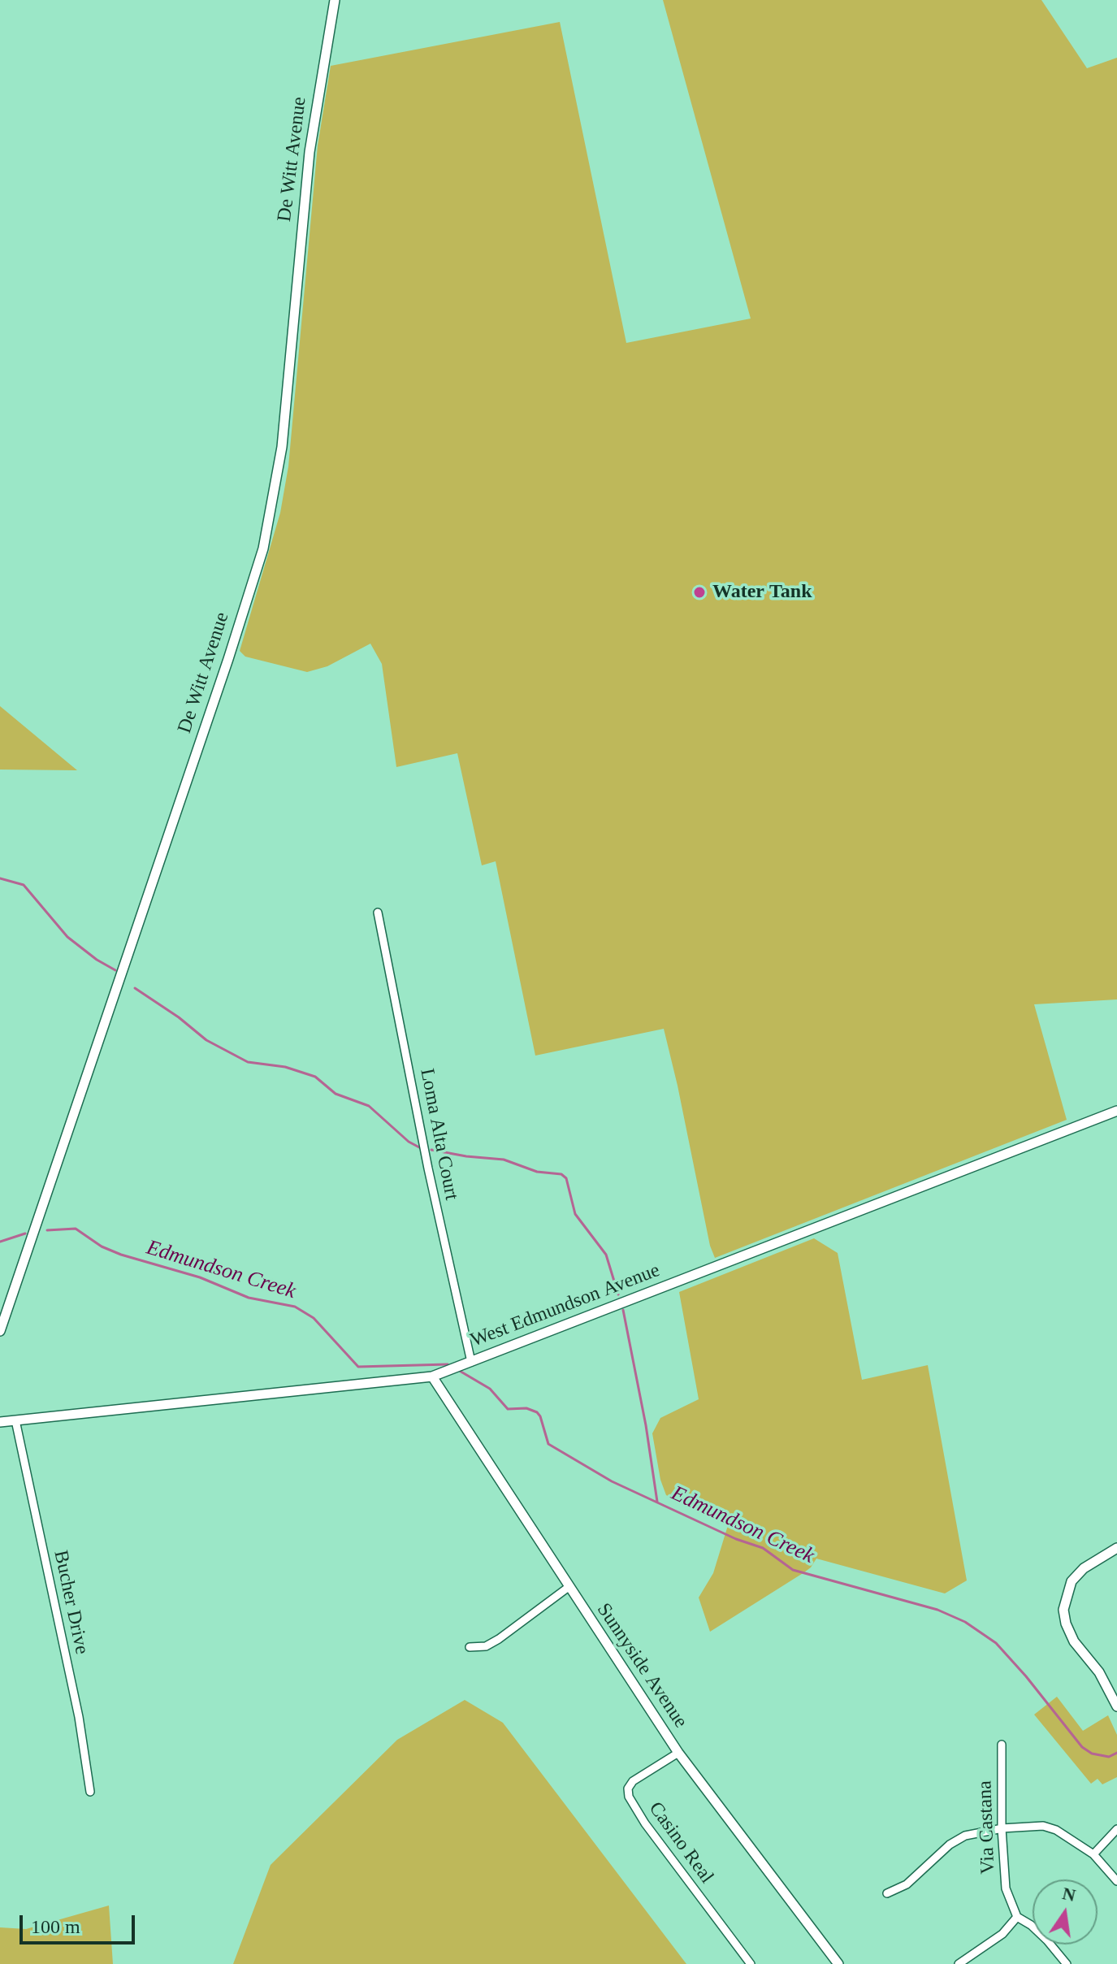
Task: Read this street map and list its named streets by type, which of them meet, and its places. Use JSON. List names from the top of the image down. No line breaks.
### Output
{"streets":{"street":["De Witt Avenue","Loma Alta Court","West Edmundson Avenue","Bucher Drive","Sunnyside Avenue","Via Castana","Casino Real"]},"crossings":[["Loma Alta Court","West Edmundson Avenue"],["West Edmundson Avenue","Bucher Drive"],["West Edmundson Avenue","Sunnyside Avenue"],["Sunnyside Avenue","Casino Real"]],"water":["Edmundson Creek"],"places":["Water Tank"],"scale_bar":"100 m","north":"top"}
